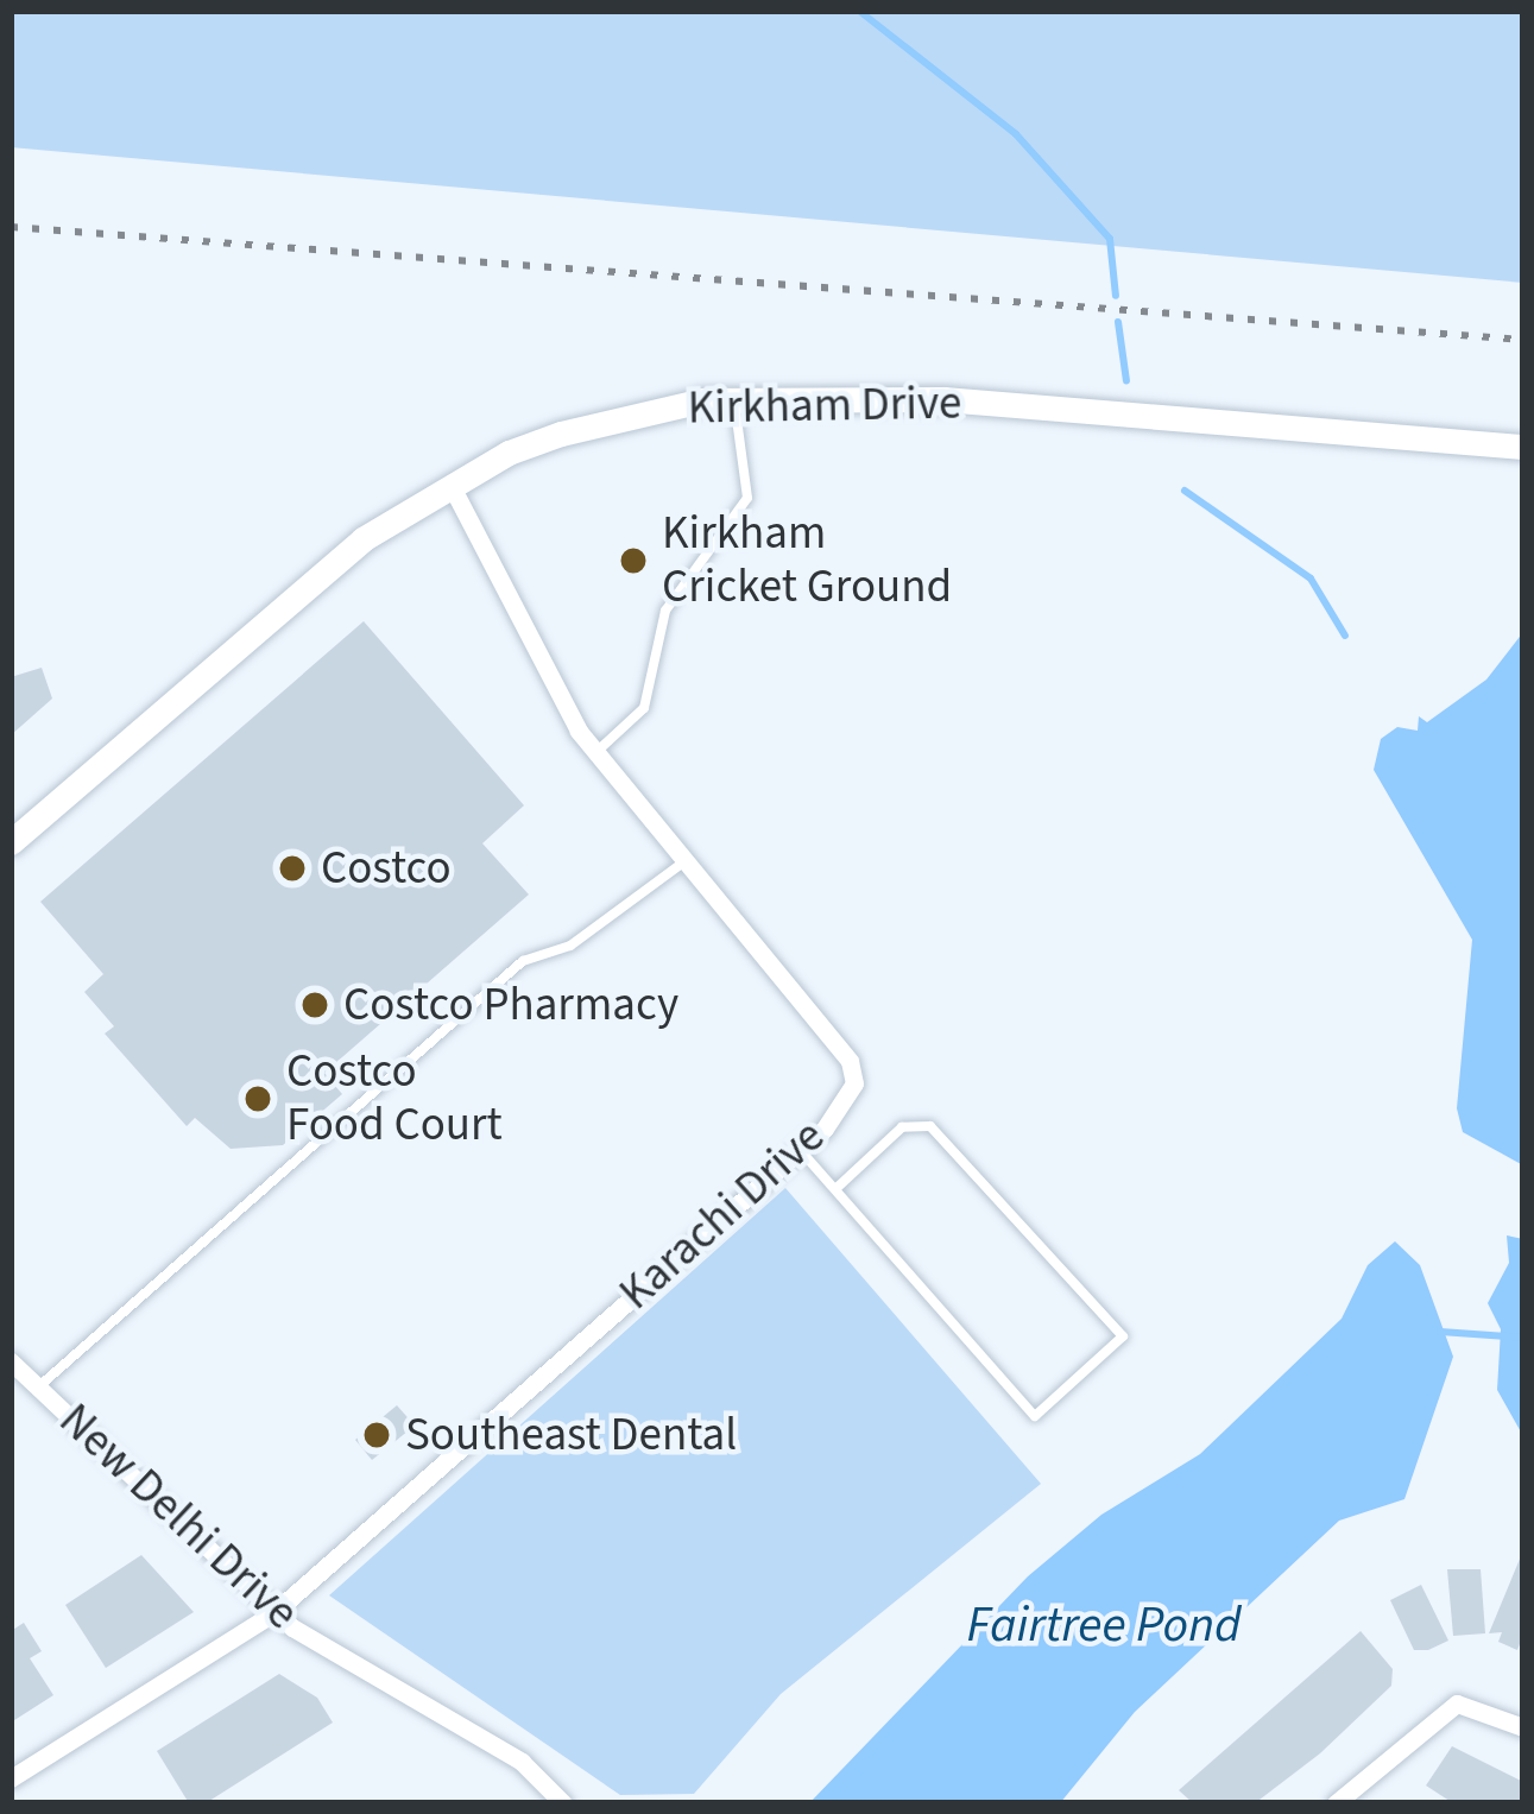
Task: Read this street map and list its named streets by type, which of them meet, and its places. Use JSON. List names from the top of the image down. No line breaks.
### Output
{"streets":{"street":["Kirkham Drive","Karachi Drive","New Delhi Drive"]},"crossings":[["Kirkham Drive","Karachi Drive"],["Karachi Drive","New Delhi Drive"]],"water":["Fairtree Pond"],"places":["Kirkham Cricket Ground","Costco","Costco Pharmacy","Costco Food Court","Southeast Dental"]}
